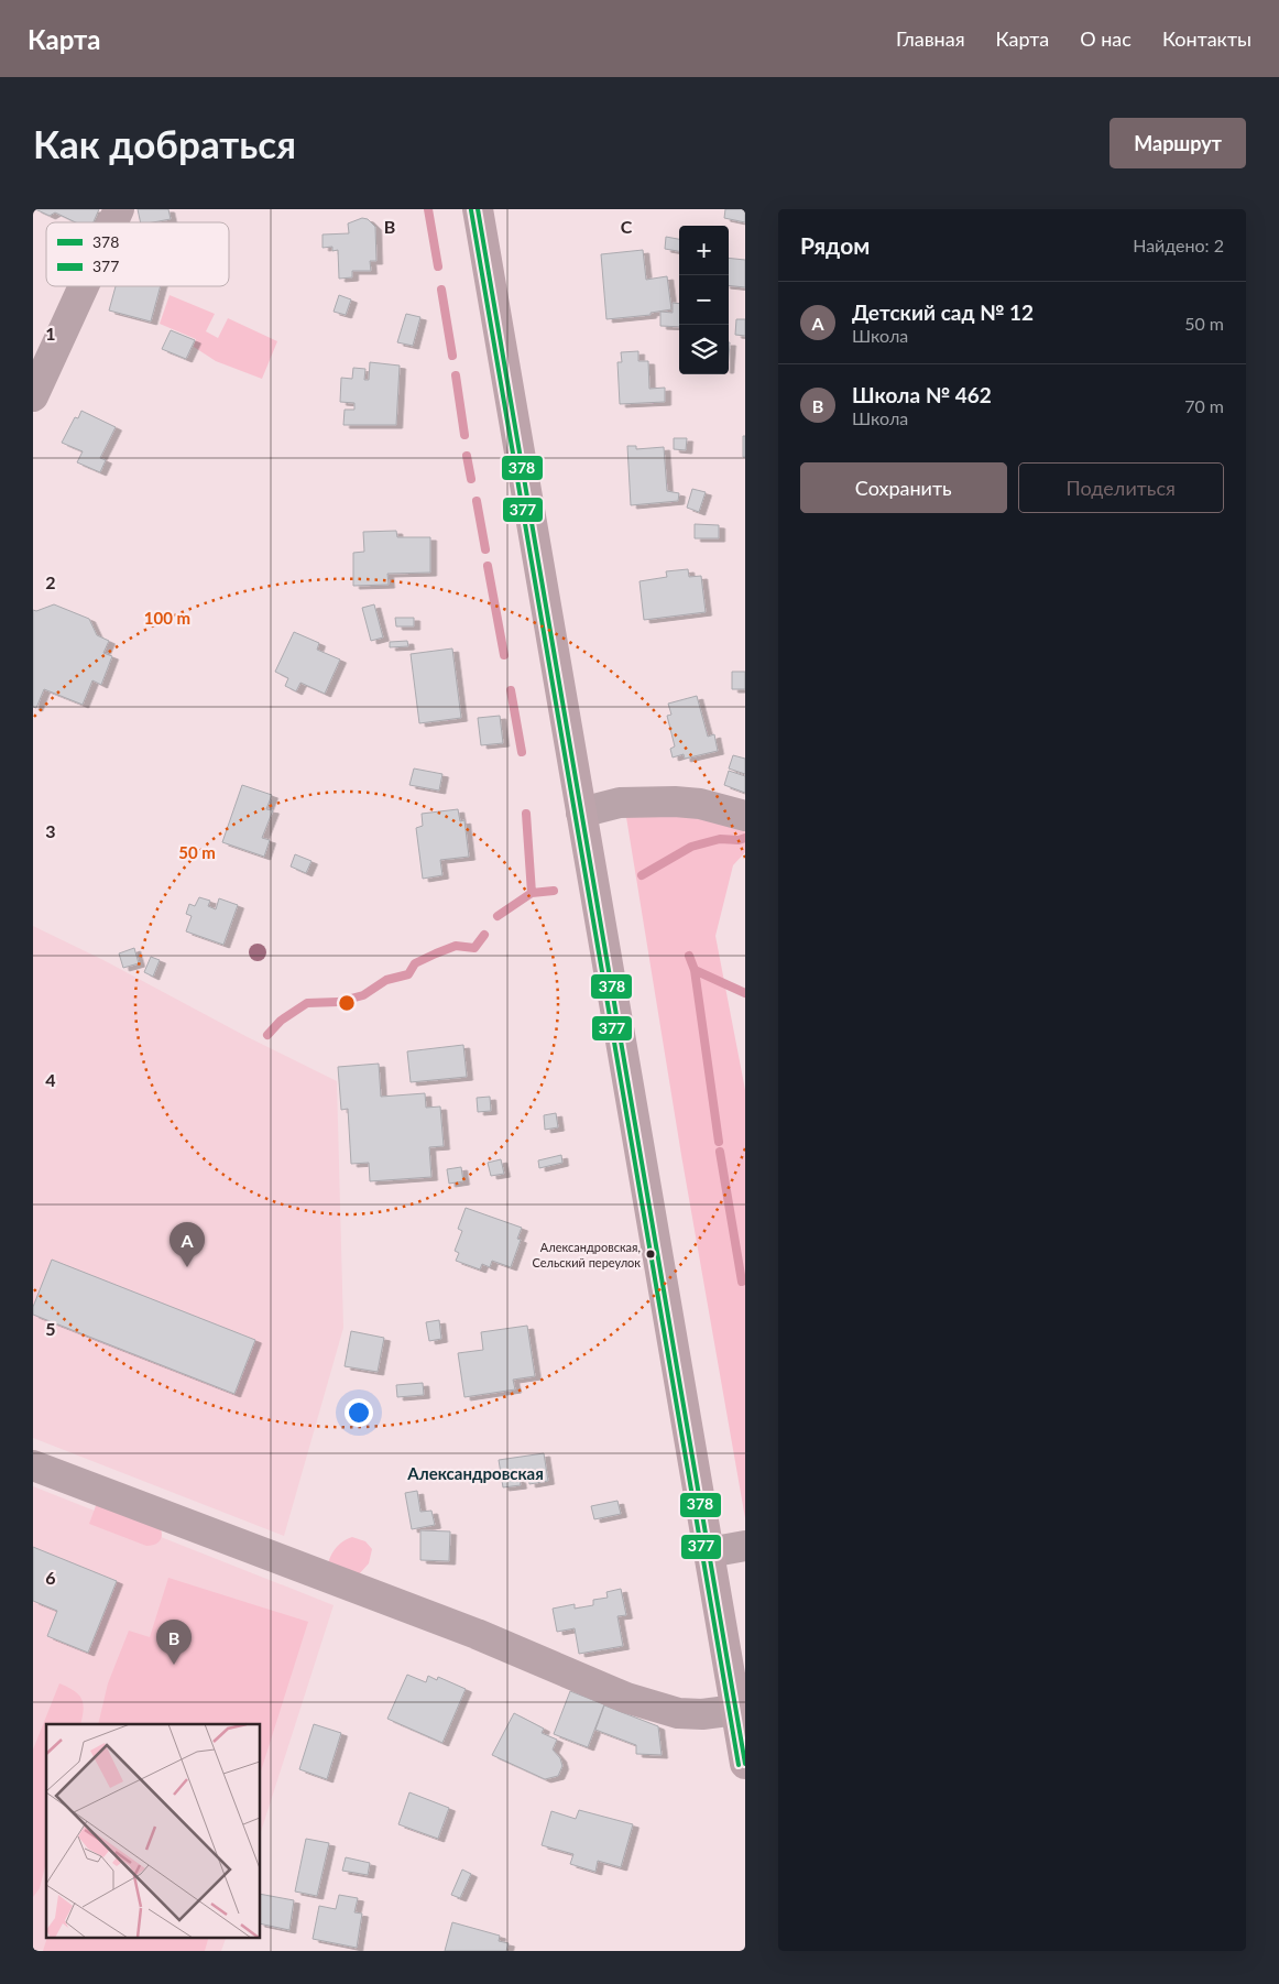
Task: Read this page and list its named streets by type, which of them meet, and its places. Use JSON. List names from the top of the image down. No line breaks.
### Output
{"districts":["Александровская"],"places":["Александровская, Сельский переулок"],"lines":["transit line 378","transit line 377"],"legend":["378","377"],"page":{"header":"Карта","nav":["Главная","Карта","О нас","Контакты"],"buttons":["Маршрут",["Сохранить","Поделиться"]],"title":"Как добраться","heading":["Рядом","Найдено: 2"],"map_buttons":["+","−"],"list":[{"mark":"A","name":"Детский сад № 12","note":"Школа","value":"50 m"},{"mark":"B","name":"Школа № 462","note":"Школа","value":"70 m"}],"pins":["A","B"]},"grid":{"columns":["B","C"],"rows":["1","2","3","4","5","6"]},"rings":["100 m","50 m"]}
